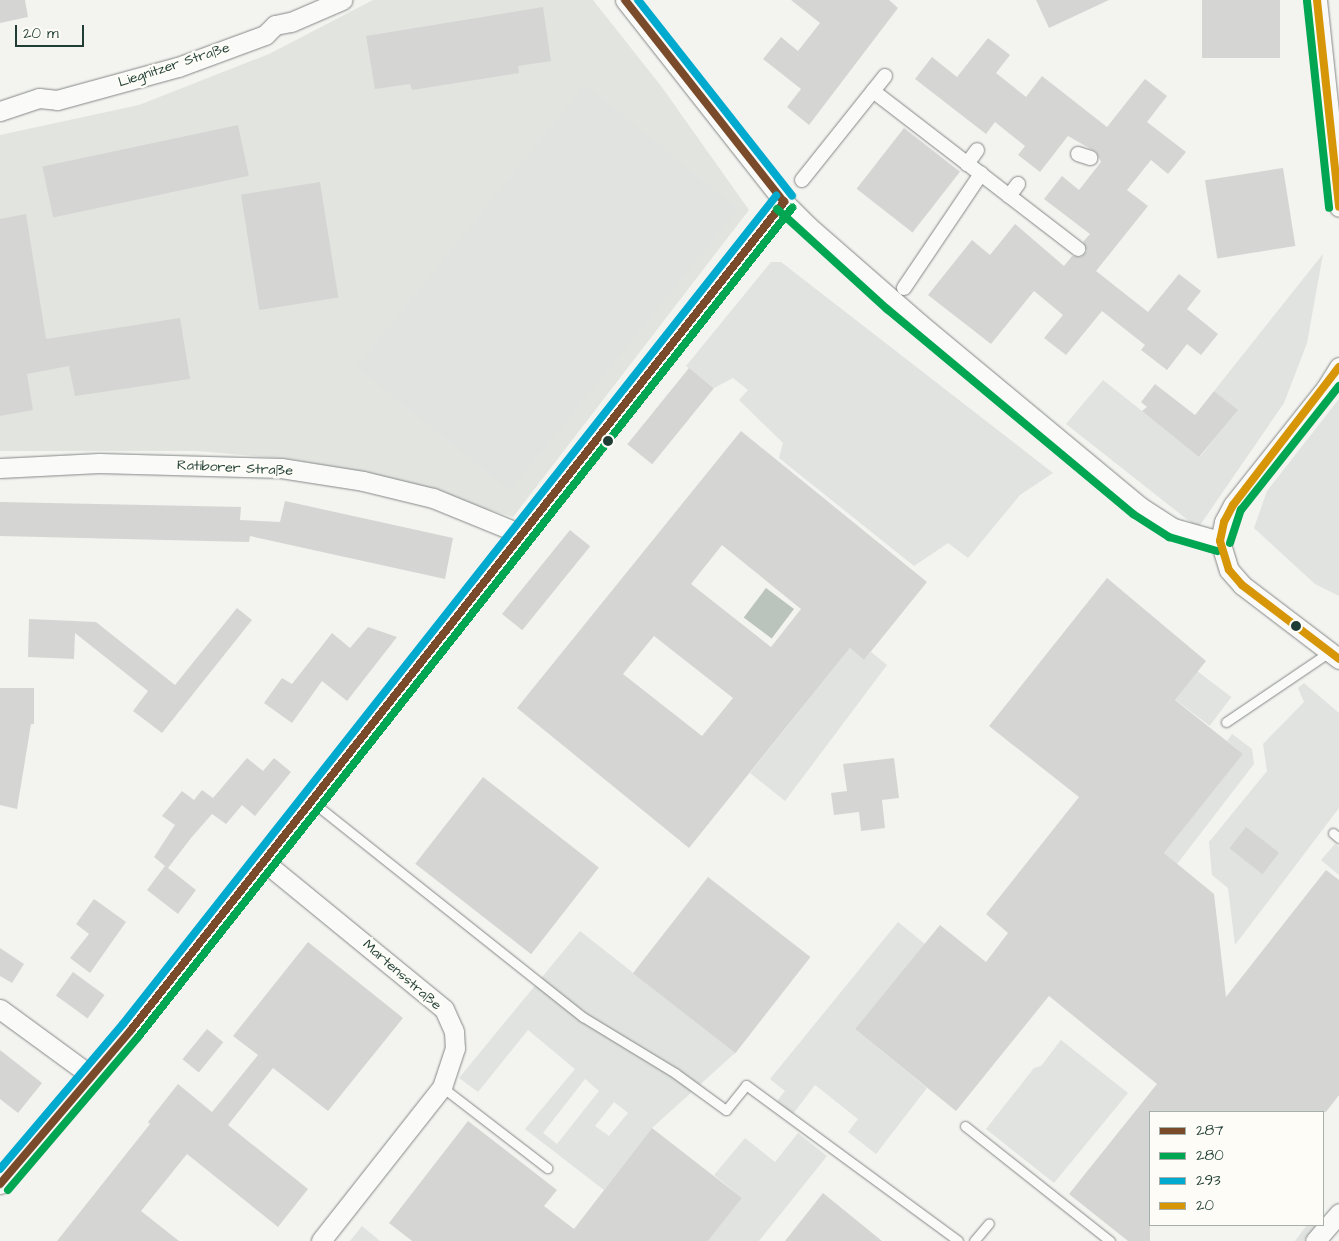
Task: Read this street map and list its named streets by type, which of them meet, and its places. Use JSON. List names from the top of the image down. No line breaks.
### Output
{"streets":{"street":["Liegnitzer Straße","Ratiborer Straße","Martensstraße"]},"lines":["transit line 287","transit line 293","transit line 20","transit line 280"],"legend":["287","280","293","20"],"scale_bar":"20 m"}
